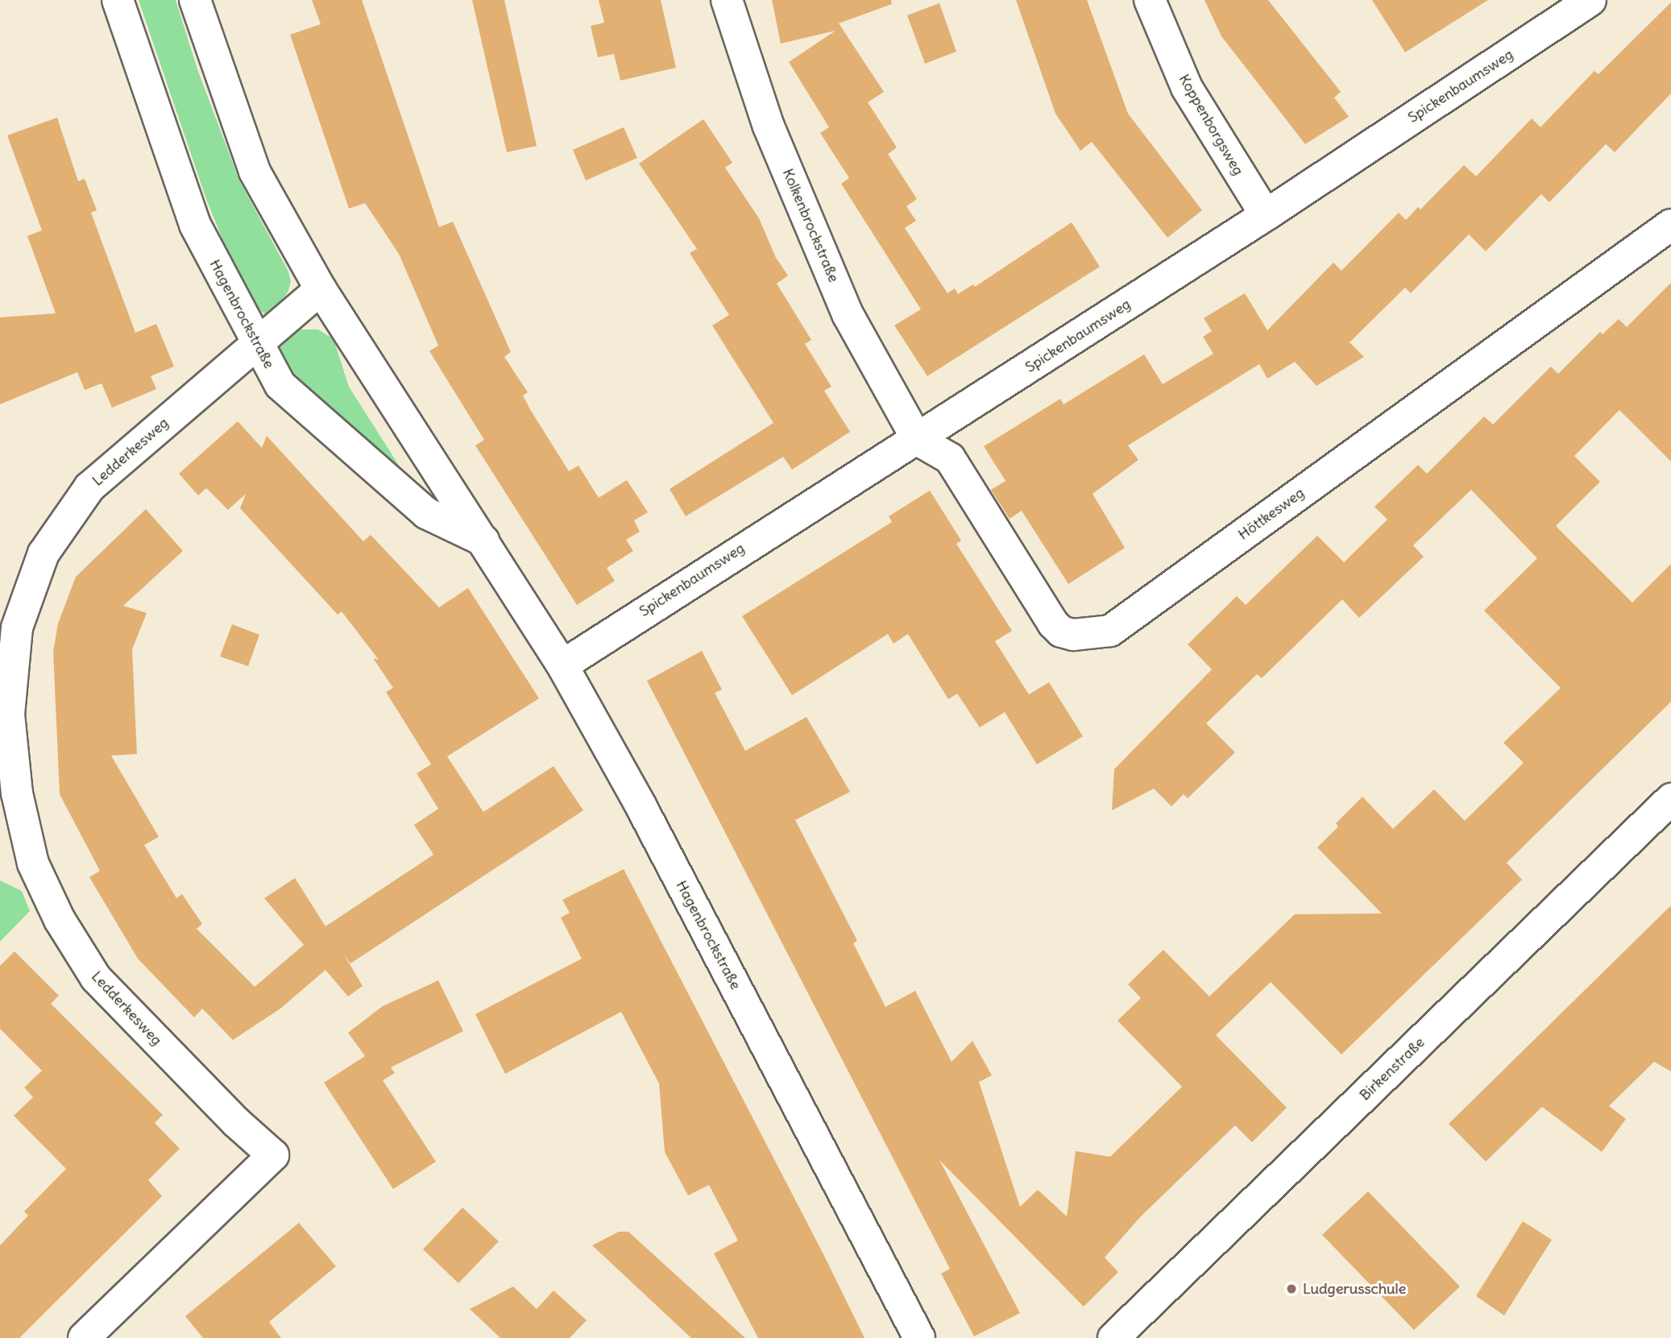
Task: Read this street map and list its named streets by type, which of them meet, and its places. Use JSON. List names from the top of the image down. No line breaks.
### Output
{"streets":{"street":["Spickenbaumsweg","Koppenborgsweg","Kolkenbrockstraße","Hagenbrockstraße","Ledderkesweg","Höttkesweg","Birkenstraße"]},"crossings":[["Spickenbaumsweg","Koppenborgsweg"],["Spickenbaumsweg","Kolkenbrockstraße"],["Spickenbaumsweg","Hagenbrockstraße"],["Spickenbaumsweg","Höttkesweg"],["Kolkenbrockstraße","Höttkesweg"],["Hagenbrockstraße","Ledderkesweg"]],"places":["Ludgerusschule"]}
